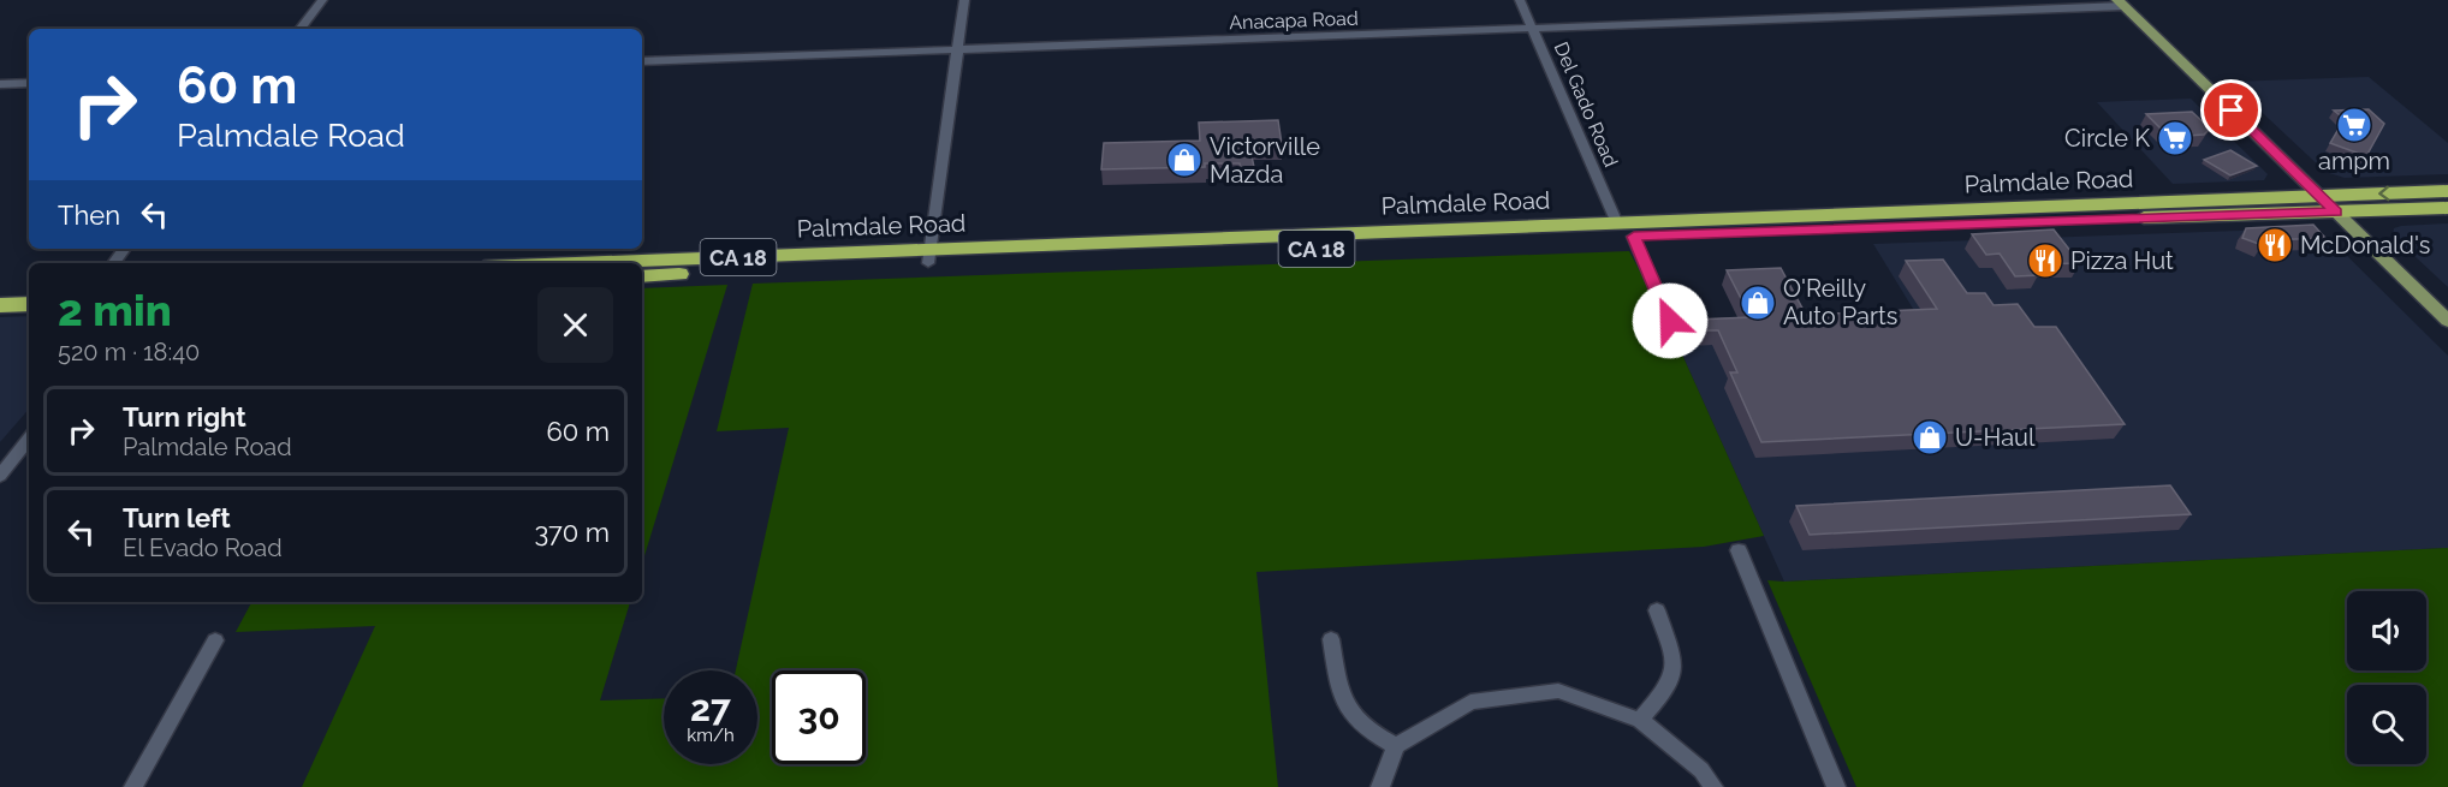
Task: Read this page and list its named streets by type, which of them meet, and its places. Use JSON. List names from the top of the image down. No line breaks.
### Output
{"streets":{"highway":["Palmdale Road","CA 18"],"street":["Anacapa Road","Del Gado Road"]},"crossings":[["Anacapa Road","Del Gado Road"],["Del Gado Road","Palmdale Road"]],"places":{"supermarket":["ampm","Circle K"],"shop":["Victorville Mazda","O'Reilly Auto Parts","U-Haul"],"restaurant":["McDonald's","Pizza Hut"]},"page":{"turn":["60 m","Palmdale Road"],"then":"Then","heading":["2 min","520 m · 18:40"],"list":[{"name":"Turn right","note":"Palmdale Road","value":"60 m"},{"name":"Turn left","note":"El Evado Road","value":"370 m"}],"speed":"27 km/h","limit":"30"}}
